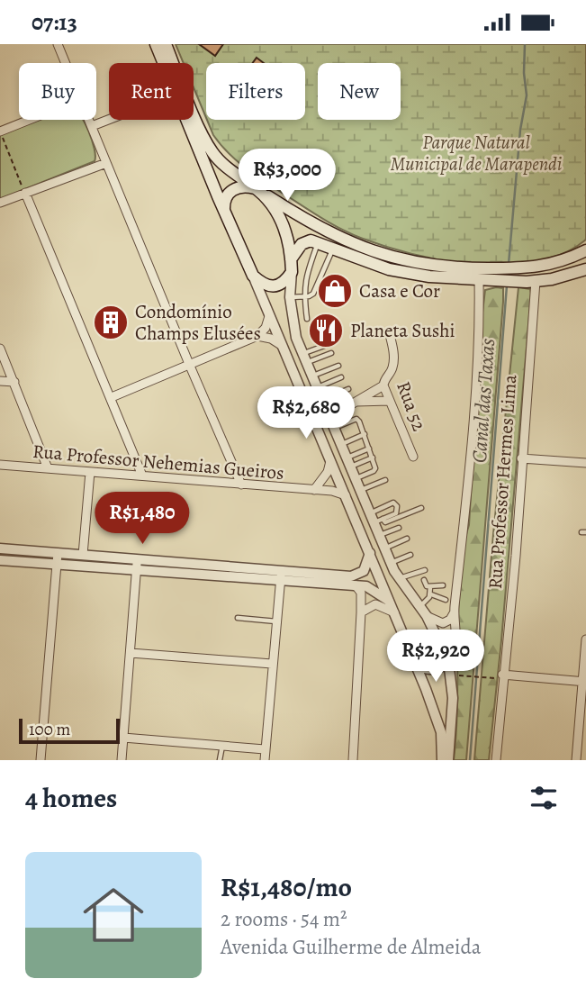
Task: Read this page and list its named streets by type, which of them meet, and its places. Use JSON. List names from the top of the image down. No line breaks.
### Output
{"streets":{"street":["Rua 52","Rua Professor Nehemias Gueiros","Rua Professor Hermes Lima"]},"water":["Canal das Taxas"],"parks":["Parque Natural Municipal de Marapendi"],"places":{"shop":["Casa e Cor"],"building":["Condomínio Champs Elusées"],"restaurant":["Planeta Sushi"]},"scale_bar":"100 m","page":{"status":"07:13","chip":["Buy","Rent","Filters","New"],"price":["R$3,000","R$2,680","R$1,480","R$2,920"],"scale":"100 m","heading":"4 homes","list":[{"name":"R$1,480/mo","note":"2 rooms · 54 m² · Avenida Guilherme de Almeida"}]}}
